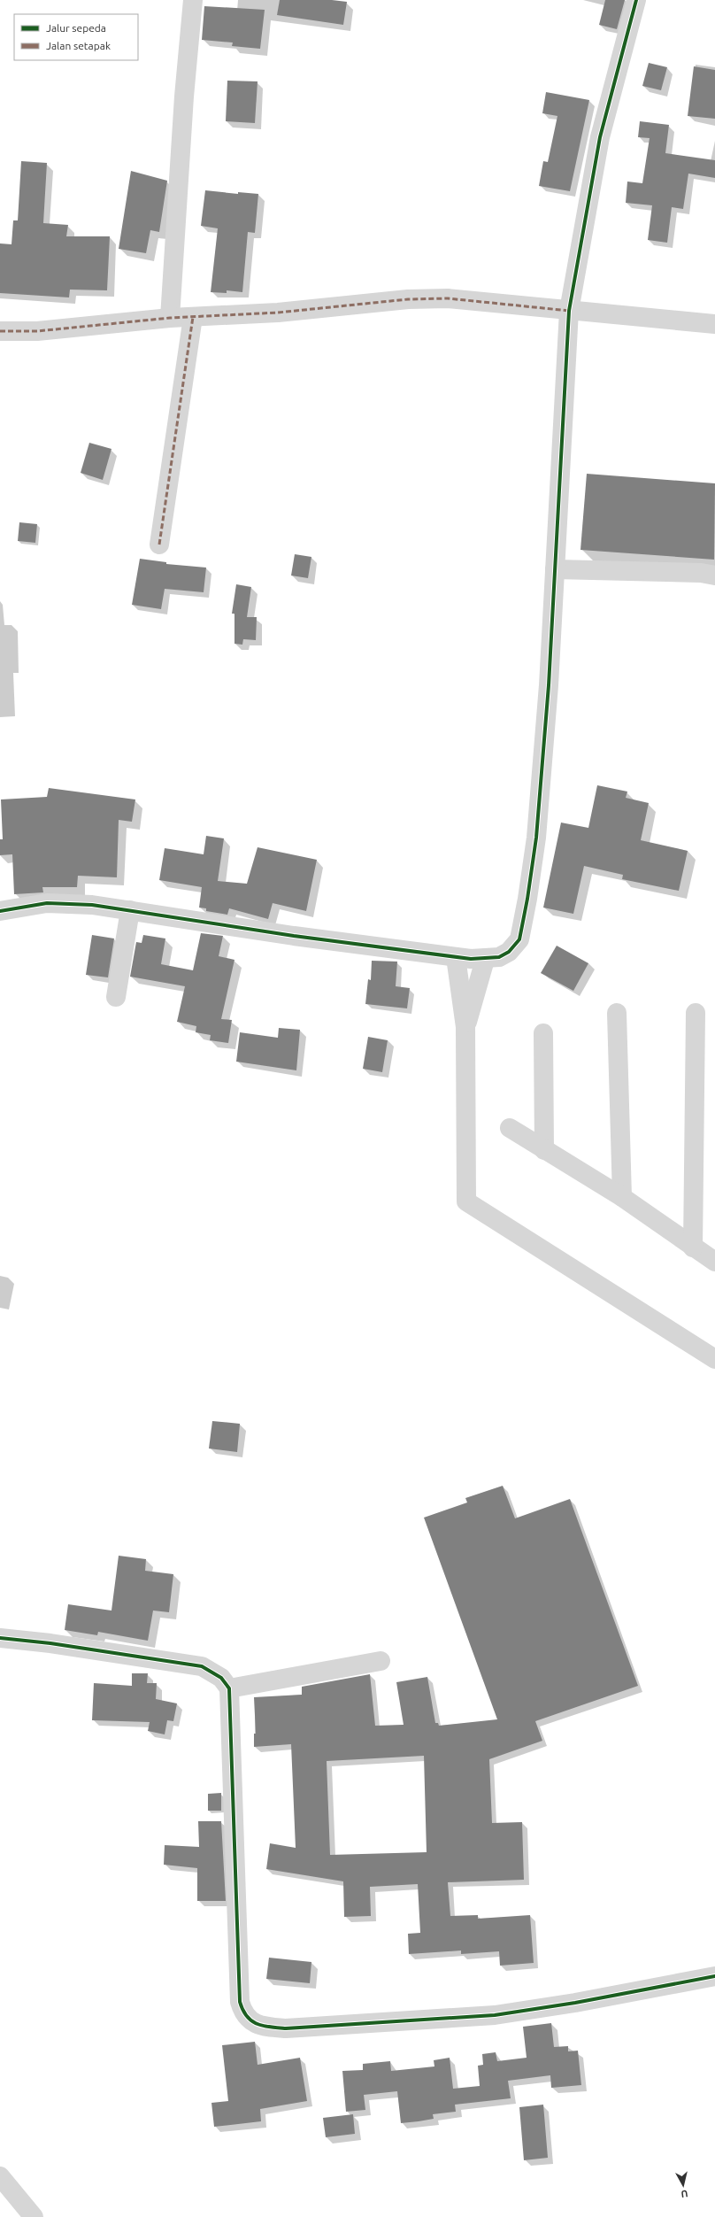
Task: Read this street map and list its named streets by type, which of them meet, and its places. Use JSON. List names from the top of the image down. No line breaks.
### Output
{"legend":["Jalur sepeda","Jalan setapak"],"north":"bottom"}
